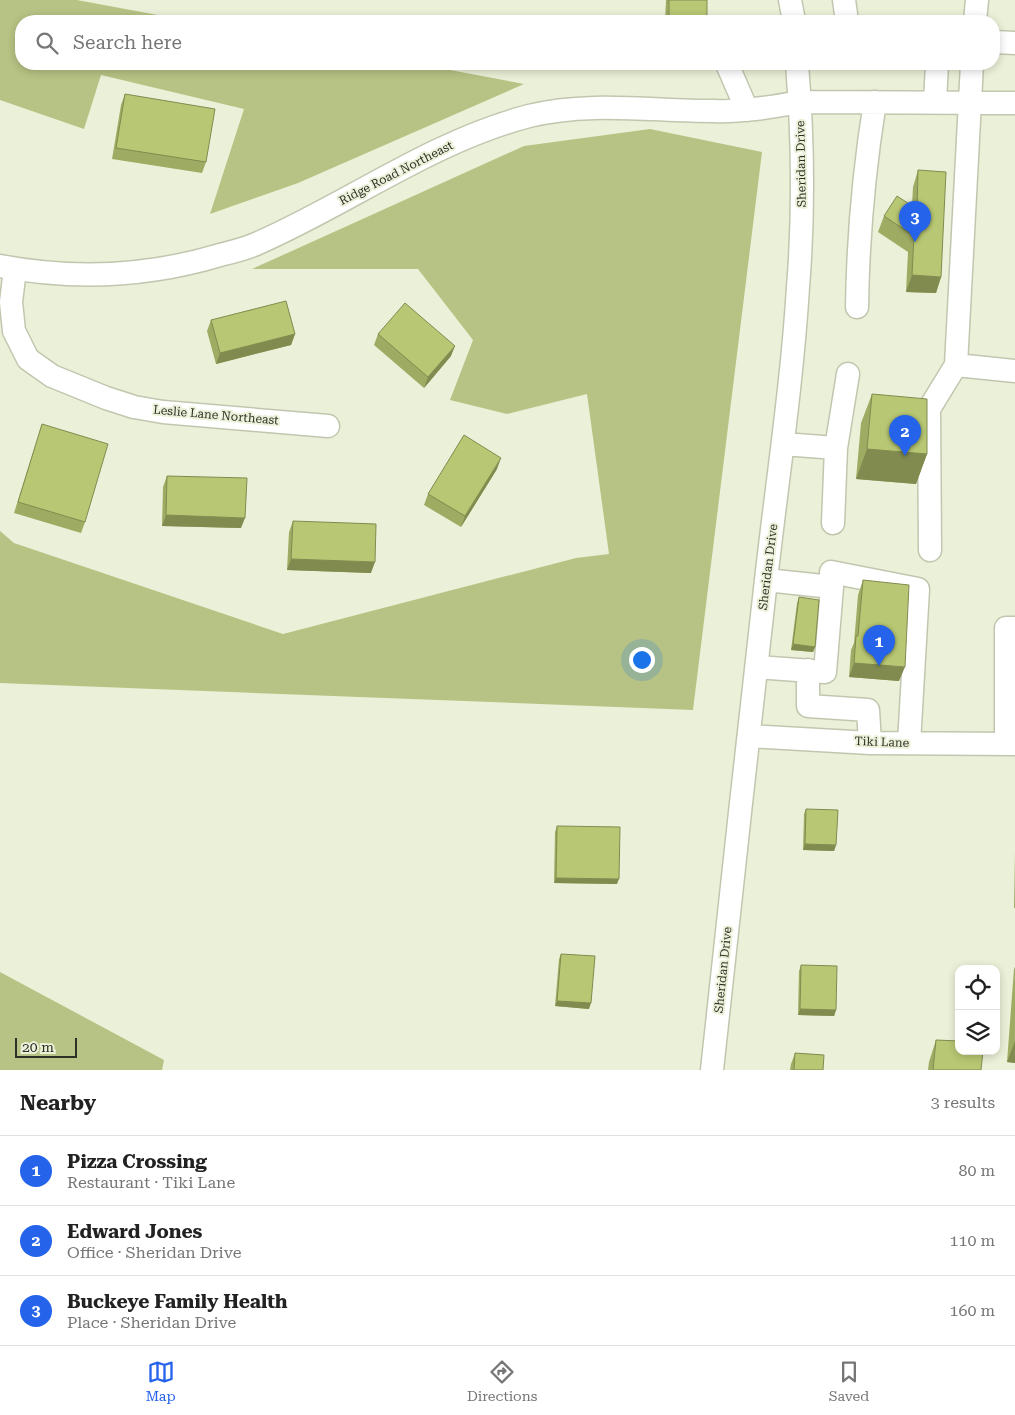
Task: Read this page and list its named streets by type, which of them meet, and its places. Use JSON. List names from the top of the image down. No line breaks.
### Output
{"streets":{"street":["Sheridan Drive","Ridge Road Northeast","Leslie Lane Northeast","Tiki Lane"]},"crossings":[["Sheridan Drive","Ridge Road Northeast"],["Sheridan Drive","Tiki Lane"],["Ridge Road Northeast","Leslie Lane Northeast"]],"scale_bar":"20 m","page":{"search":"Search here","pins":["3","2","1"],"scale":"20 m","heading":["Nearby","3 results"],"list":[{"mark":"1","name":"Pizza Crossing","note":"Restaurant · Tiki Lane","value":"80 m"},{"mark":"2","name":"Edward Jones","note":"Office · Sheridan Drive","value":"110 m"},{"mark":"3","name":"Buckeye Family Health","note":"Place · Sheridan Drive","value":"160 m"}],"nav":["Map","Directions","Saved"]}}
